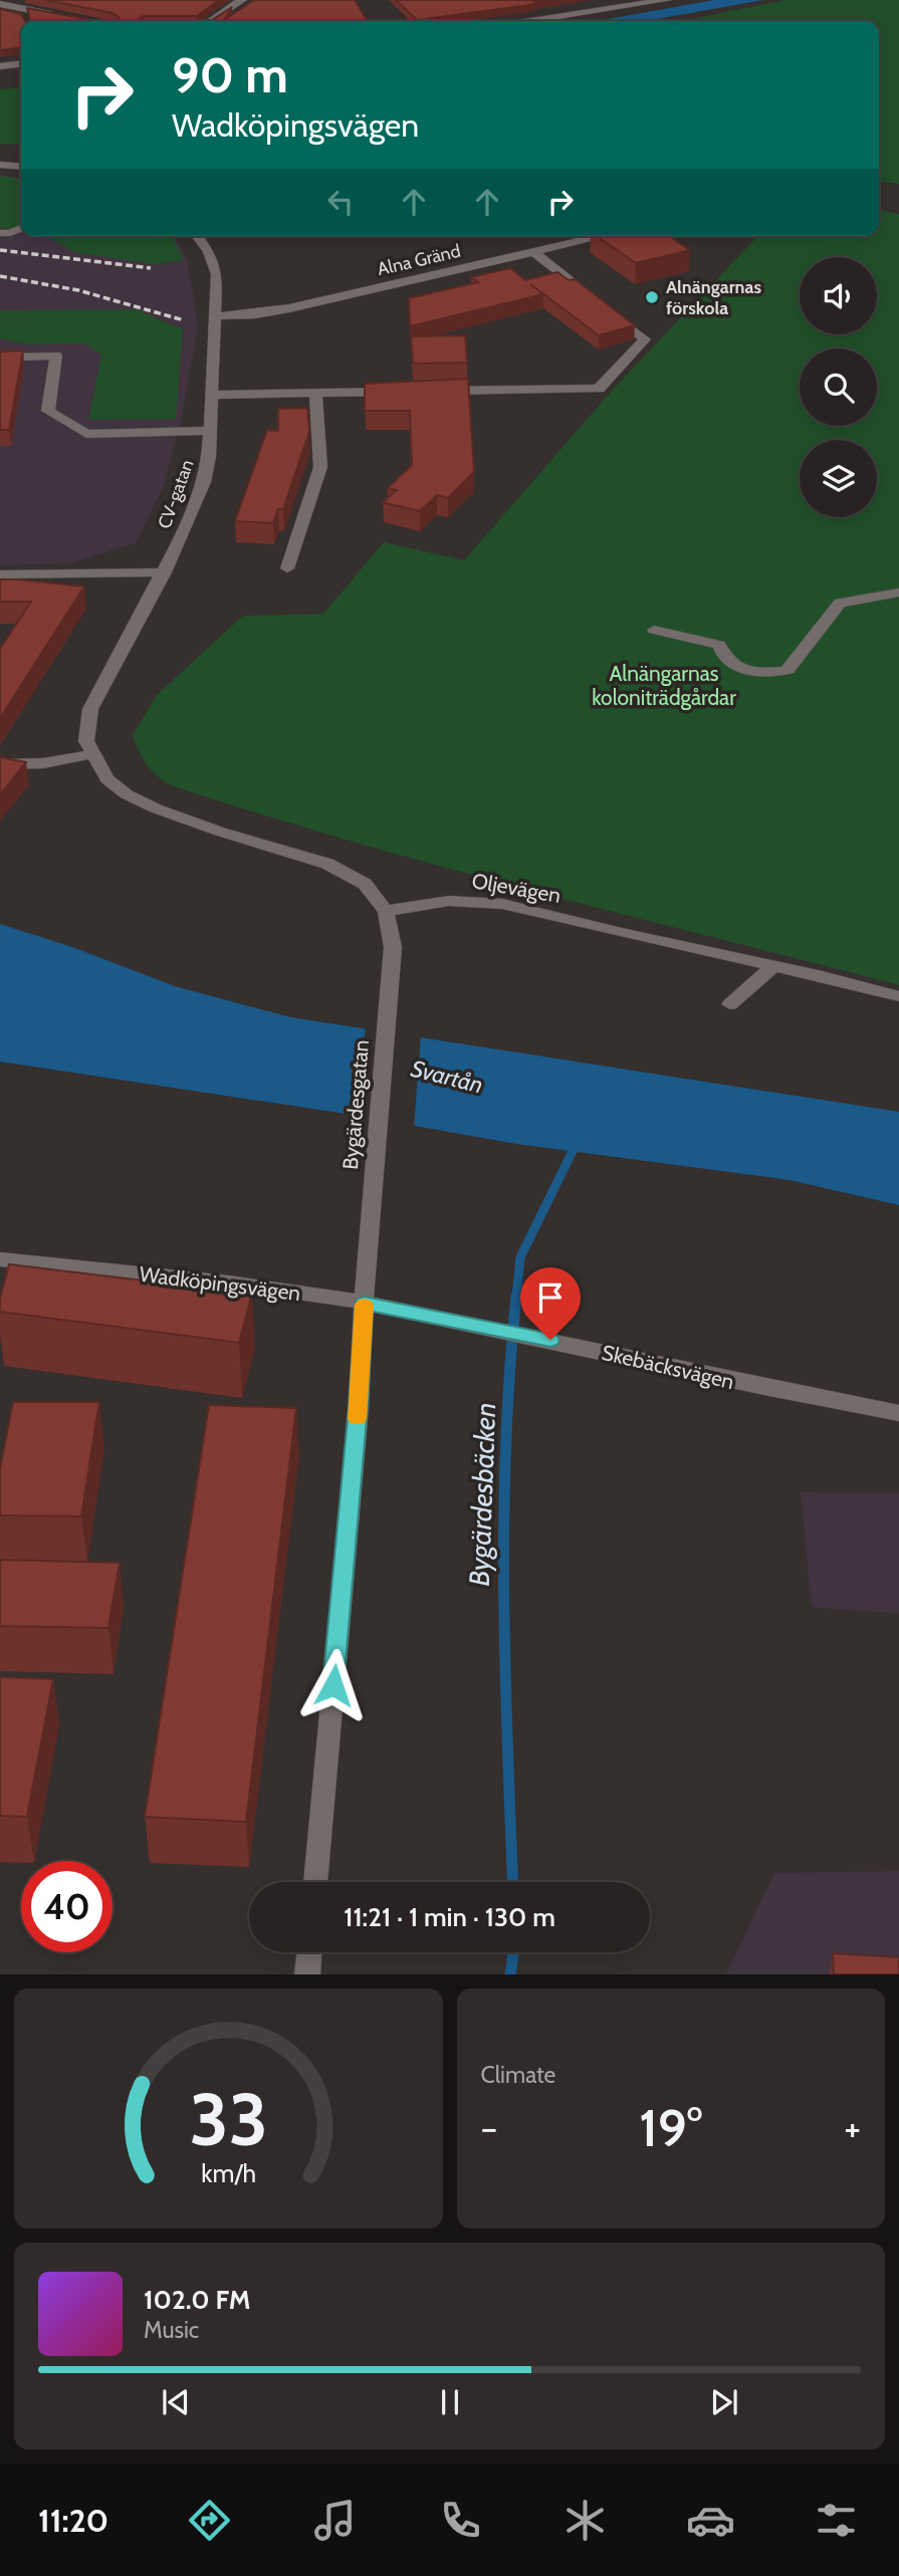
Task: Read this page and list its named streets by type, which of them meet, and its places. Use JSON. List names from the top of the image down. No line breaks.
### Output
{"streets":{"street":["Alna Gränd","CV-gatan","Oljevägen","Bygärdesgatan","Wadköpingsvägen","Skebäcksvägen"]},"crossings":[["Alna Gränd","CV-gatan"],["Oljevägen","Bygärdesgatan"],["Bygärdesgatan","Wadköpingsvägen"],["Wadköpingsvägen","Skebäcksvägen"]],"water":["Svartån","Bygärdesbäcken"],"parks":["Alnängarnas koloniträdgårdar"],"places":["Alnängarnas förskola"],"page":{"turn":["90 m","Wadköpingsvägen"],"limit":"40","trip":"11:21 · 1 min · 130 m","tile":"Climate","heat":["−","19°","+"],"song":["102.0 FM","Music"],"tabs":"11:20","gauge":["33","km/h"]}}
